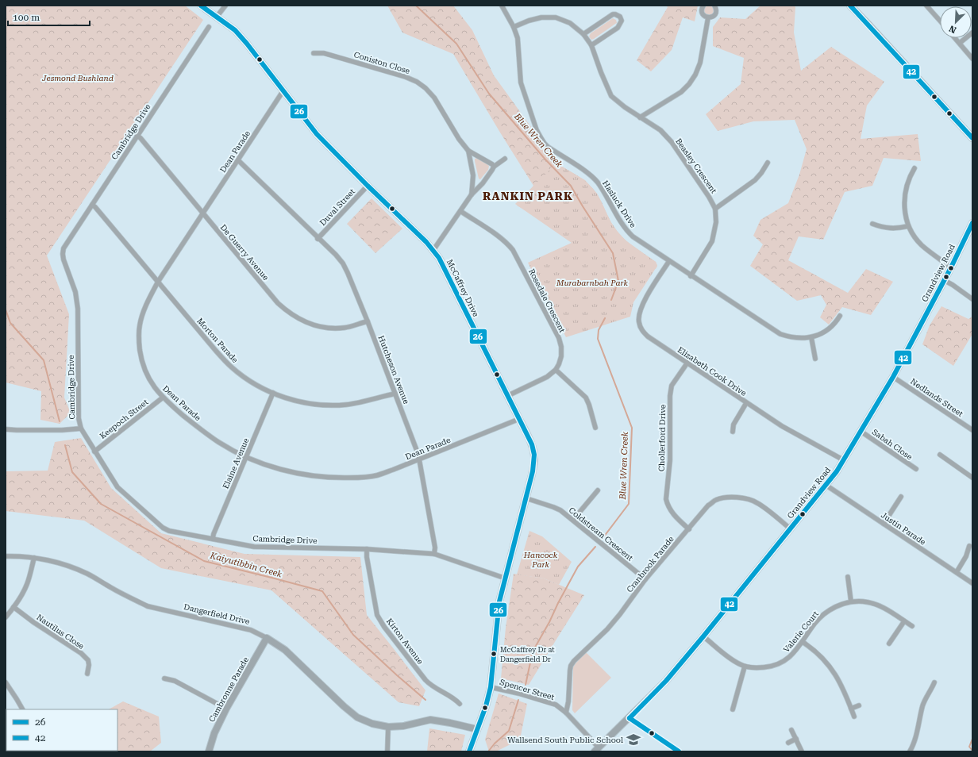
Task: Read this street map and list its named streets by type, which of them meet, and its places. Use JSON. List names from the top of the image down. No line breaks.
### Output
{"streets":{"street":["Coniston Close","Cambridge Drive","Dean Parade","Beasley Crescent","Hasluck Drive","Duval Street","De Guerry Avenue","Grandview Road","McCaffrey Drive","Rosedale Crescent","Morton Parade","Hutcheson Avenue","Elizabeth Cook Drive","Nedlands Street","Keepoch Street","Chollerford Drive","Sabah Close","Elaine Avenue","Justin Parade","Coldstream Crescent","Cranbrook Parade","Dangerfield Drive","Nautilus Close","Valerie Court","Kirton Avenue","Cambronne Parade","Spencer Street"]},"crossings":[["Coniston Close","McCaffrey Drive"],["Coniston Close","Rosedale Crescent"],["Cambridge Drive","De Guerry Avenue"],["Cambridge Drive","Morton Parade"],["Cambridge Drive","Hutcheson Avenue"],["Cambridge Drive","Keepoch Street"],["Cambridge Drive","Elaine Avenue"],["Cambridge Drive","Kirton Avenue"],["Dean Parade","De Guerry Avenue"],["Dean Parade","McCaffrey Drive"],["Dean Parade","Morton Parade"],["Dean Parade","Hutcheson Avenue"],["Dean Parade","Keepoch Street"],["Dean Parade","Elaine Avenue"],["Beasley Crescent","Hasluck Drive"],["Hasluck Drive","Elizabeth Cook Drive"],["Duval Street","McCaffrey Drive"],["Duval Street","Hutcheson Avenue"],["De Guerry Avenue","Hutcheson Avenue"],["Grandview Road","Elizabeth Cook Drive"],["Grandview Road","Nedlands Street"],["Grandview Road","Sabah Close"],["Grandview Road","Justin Parade"],["Grandview Road","Cranbrook Parade"],["Grandview Road","Valerie Court"],["Grandview Road","Spencer Street"],["McCaffrey Drive","Coldstream Crescent"],["McCaffrey Drive","Dangerfield Drive"],["McCaffrey Drive","Spencer Street"],["Morton Parade","Hutcheson Avenue"],["Morton Parade","Elaine Avenue"],["Elizabeth Cook Drive","Chollerford Drive"],["Chollerford Drive","Cranbrook Parade"],["Coldstream Crescent","Cranbrook Parade"],["Cranbrook Parade","Spencer Street"],["Dangerfield Drive","Cambronne Parade"]],"districts":["RANKIN PARK"],"water":["Blue Wren Creek","Kaiyutibbin Creek"],"parks":["Jesmond Bushland","Murabarnbah Park","Hancock Park"],"places":{"other":["McCaffrey Dr at Dangerfield Dr"],"school or university":["Wallsend South Public School"]},"lines":["transit line 26","transit line 42"],"legend":["26","42"],"scale_bar":"100 m","north":"bottom left"}
